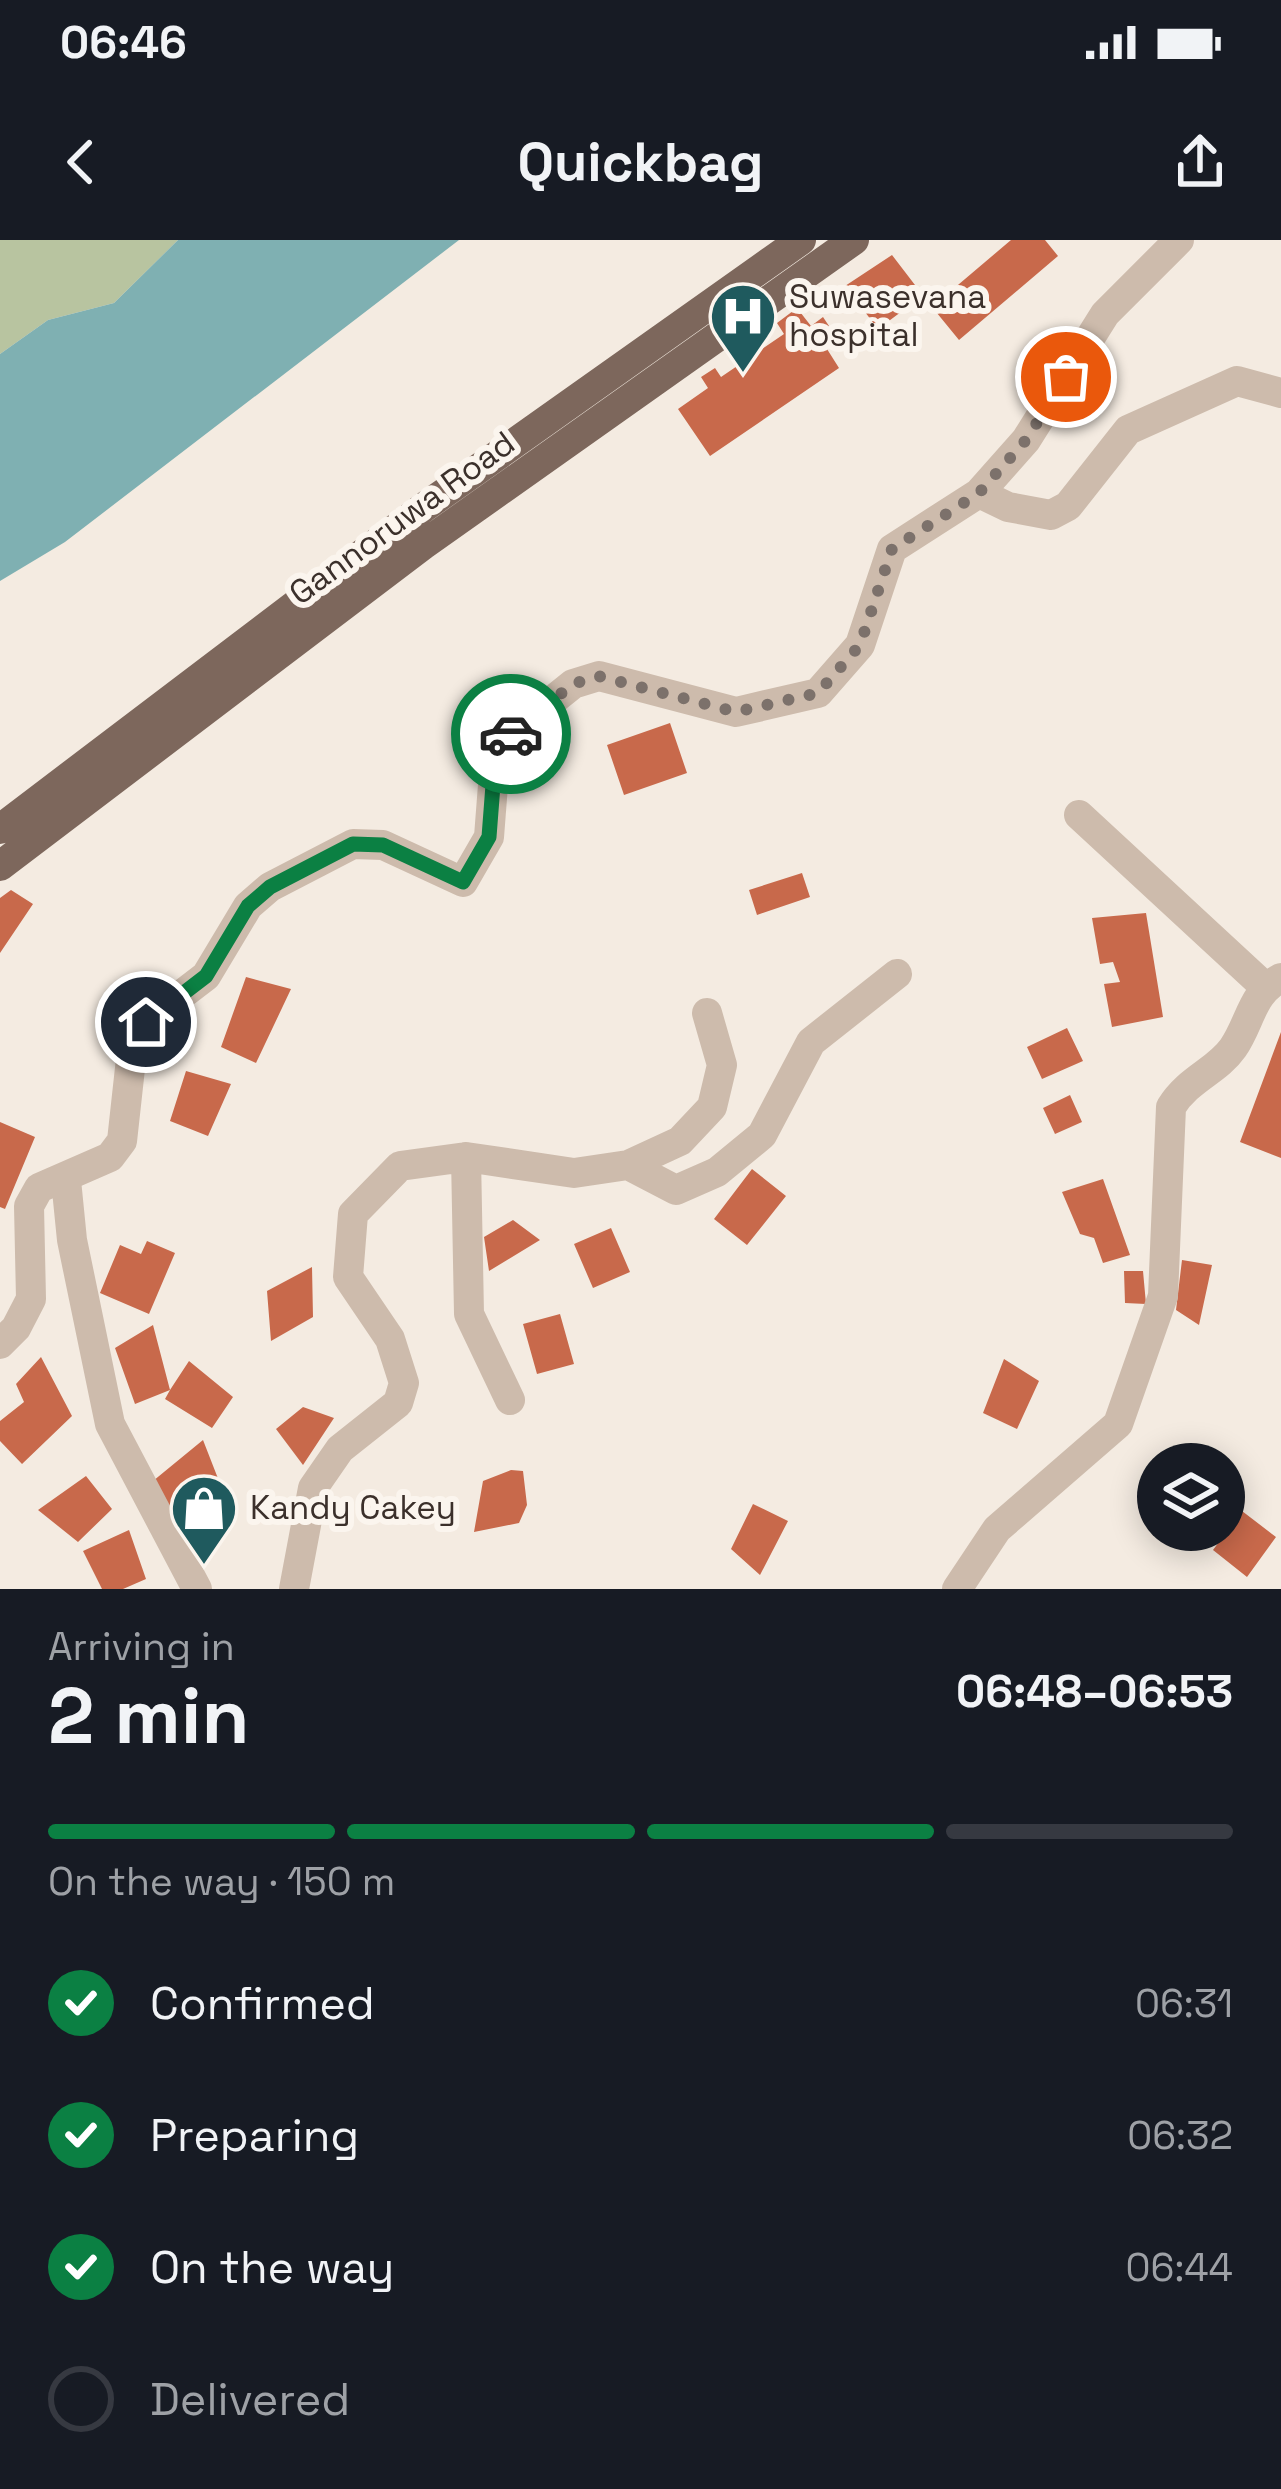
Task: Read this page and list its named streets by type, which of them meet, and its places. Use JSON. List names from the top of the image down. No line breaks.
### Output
{"streets":{"main road":["Gannoruwa Road"]},"places":{"hospital":["Suwasevana hospital"],"shop":["Kandy Cakey"]},"page":{"status":"06:46","header":"Quickbag","heading":["2 min","Arriving in","06:48–06:53"],"bar":"On the way · 150 m","list":[["Confirmed","06:31"],["Preparing","06:32"],["On the way","06:44"],"Delivered"]}}
